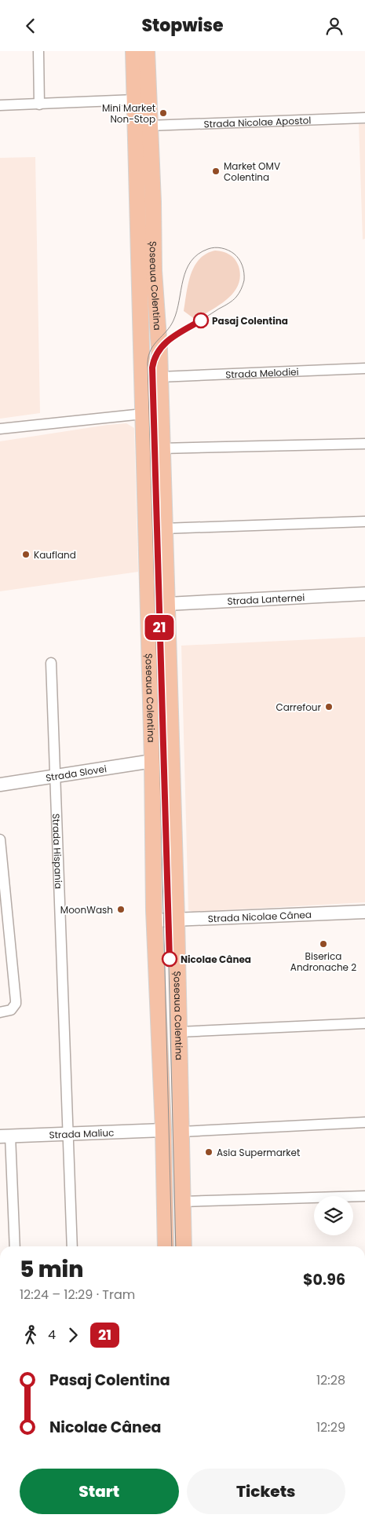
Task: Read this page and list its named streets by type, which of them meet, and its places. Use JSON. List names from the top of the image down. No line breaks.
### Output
{"streets":{"main road":["Șoseaua Colentina"],"street":["Strada Nicolae Apostol","Strada Melodiei","Strada Lanternei","Strada Slovei","Strada Hispania","Strada Nicolae Cânea","Strada Maliuc"]},"crossings":[["Strada Nicolae Apostol","Șoseaua Colentina"],["Șoseaua Colentina","Strada Melodiei"],["Șoseaua Colentina","Strada Lanternei"],["Șoseaua Colentina","Strada Slovei"],["Șoseaua Colentina","Strada Nicolae Cânea"],["Șoseaua Colentina","Strada Maliuc"],["Strada Slovei","Strada Hispania"],["Strada Hispania","Strada Maliuc"]],"places":["Mini Market Non-Stop","Market OMV Colentina","Pasaj Colentina","Kaufland","Carrefour","MoonWash","Biserica Andronache 2","Nicolae Cânea","Asia Supermarket"],"lines":["tram line 21"],"page":{"header":"Stopwise","on_map":"21","heading":["5 min","12:24 – 12:29 · Tram","$0.96"],"legs":["4","21"],"list":[{"name":"Pasaj Colentina","value":"12:28"},{"name":"Nicolae Cânea","value":"12:29"}],"buttons":["Start","Tickets"]}}
